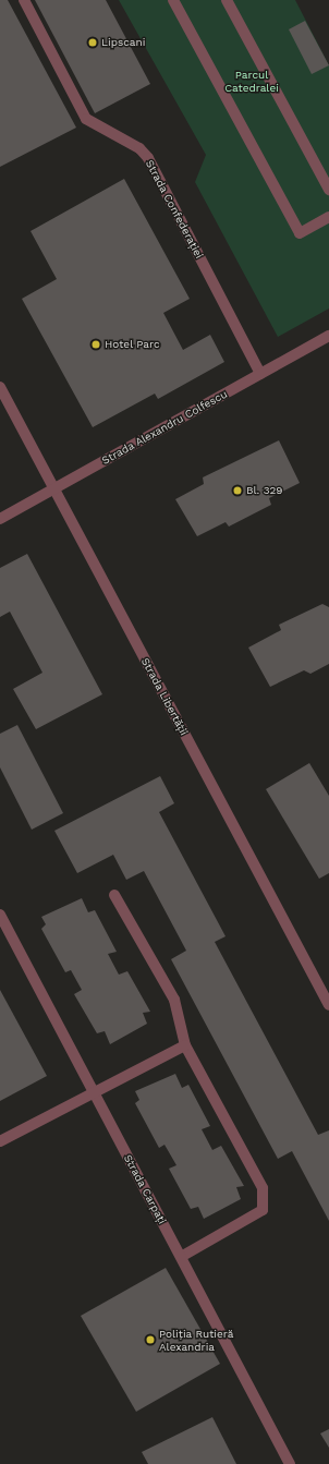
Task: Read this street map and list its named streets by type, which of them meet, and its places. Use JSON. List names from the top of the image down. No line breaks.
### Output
{"streets":{"street":["Strada Confederației","Strada Alexandru Colfescu","Strada Libertății","Strada Carpați"]},"crossings":[["Strada Confederației","Strada Alexandru Colfescu"],["Strada Alexandru Colfescu","Strada Libertății"]],"parks":["Parcul Catedralei"],"places":["Lipscani","Hotel Parc","Bl. 329","Poliția Rutieră Alexandria"]}
